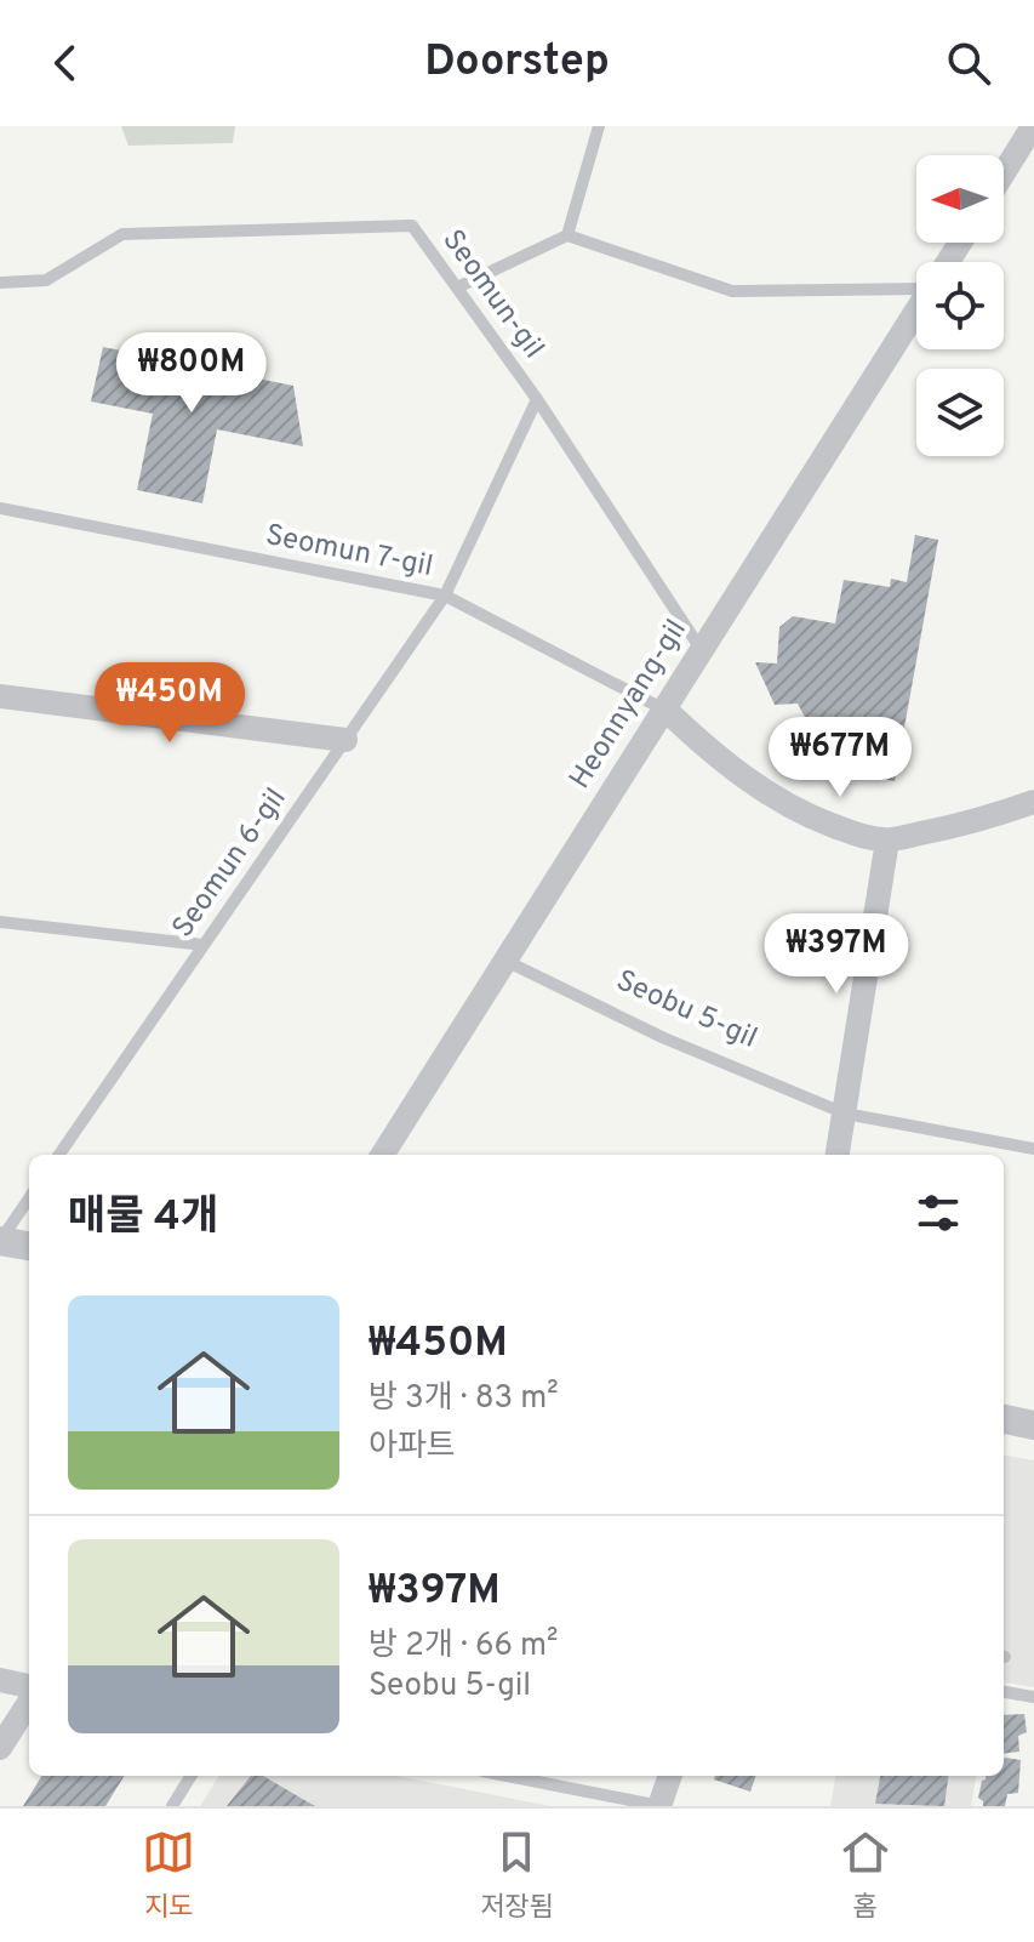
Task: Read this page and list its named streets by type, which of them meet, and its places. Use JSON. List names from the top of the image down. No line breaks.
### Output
{"streets":{"street":["Heonnyang-gil"],"lane":["Seomun-gil","Seomun 7-gil","Seomun 6-gil","Seobu 5-gil"]},"crossings":[["Seomun-gil","Heonnyang-gil"],["Seomun-gil","Seomun 6-gil"],["Seomun 7-gil","Heonnyang-gil"],["Seomun 7-gil","Seomun 6-gil"],["Heonnyang-gil","Seobu 5-gil"]],"north":"left","page":{"header":"Doorstep","price":["₩800M","₩450M","₩677M","₩397M"],"heading":"매물 4개","list":[{"name":"₩450M","note":"방 3개 · 83 m² · 아파트"},{"name":"₩397M","note":"방 2개 · 66 m² · Seobu 5-gil"}],"tabs":["지도","저장됨","홈"]}}
